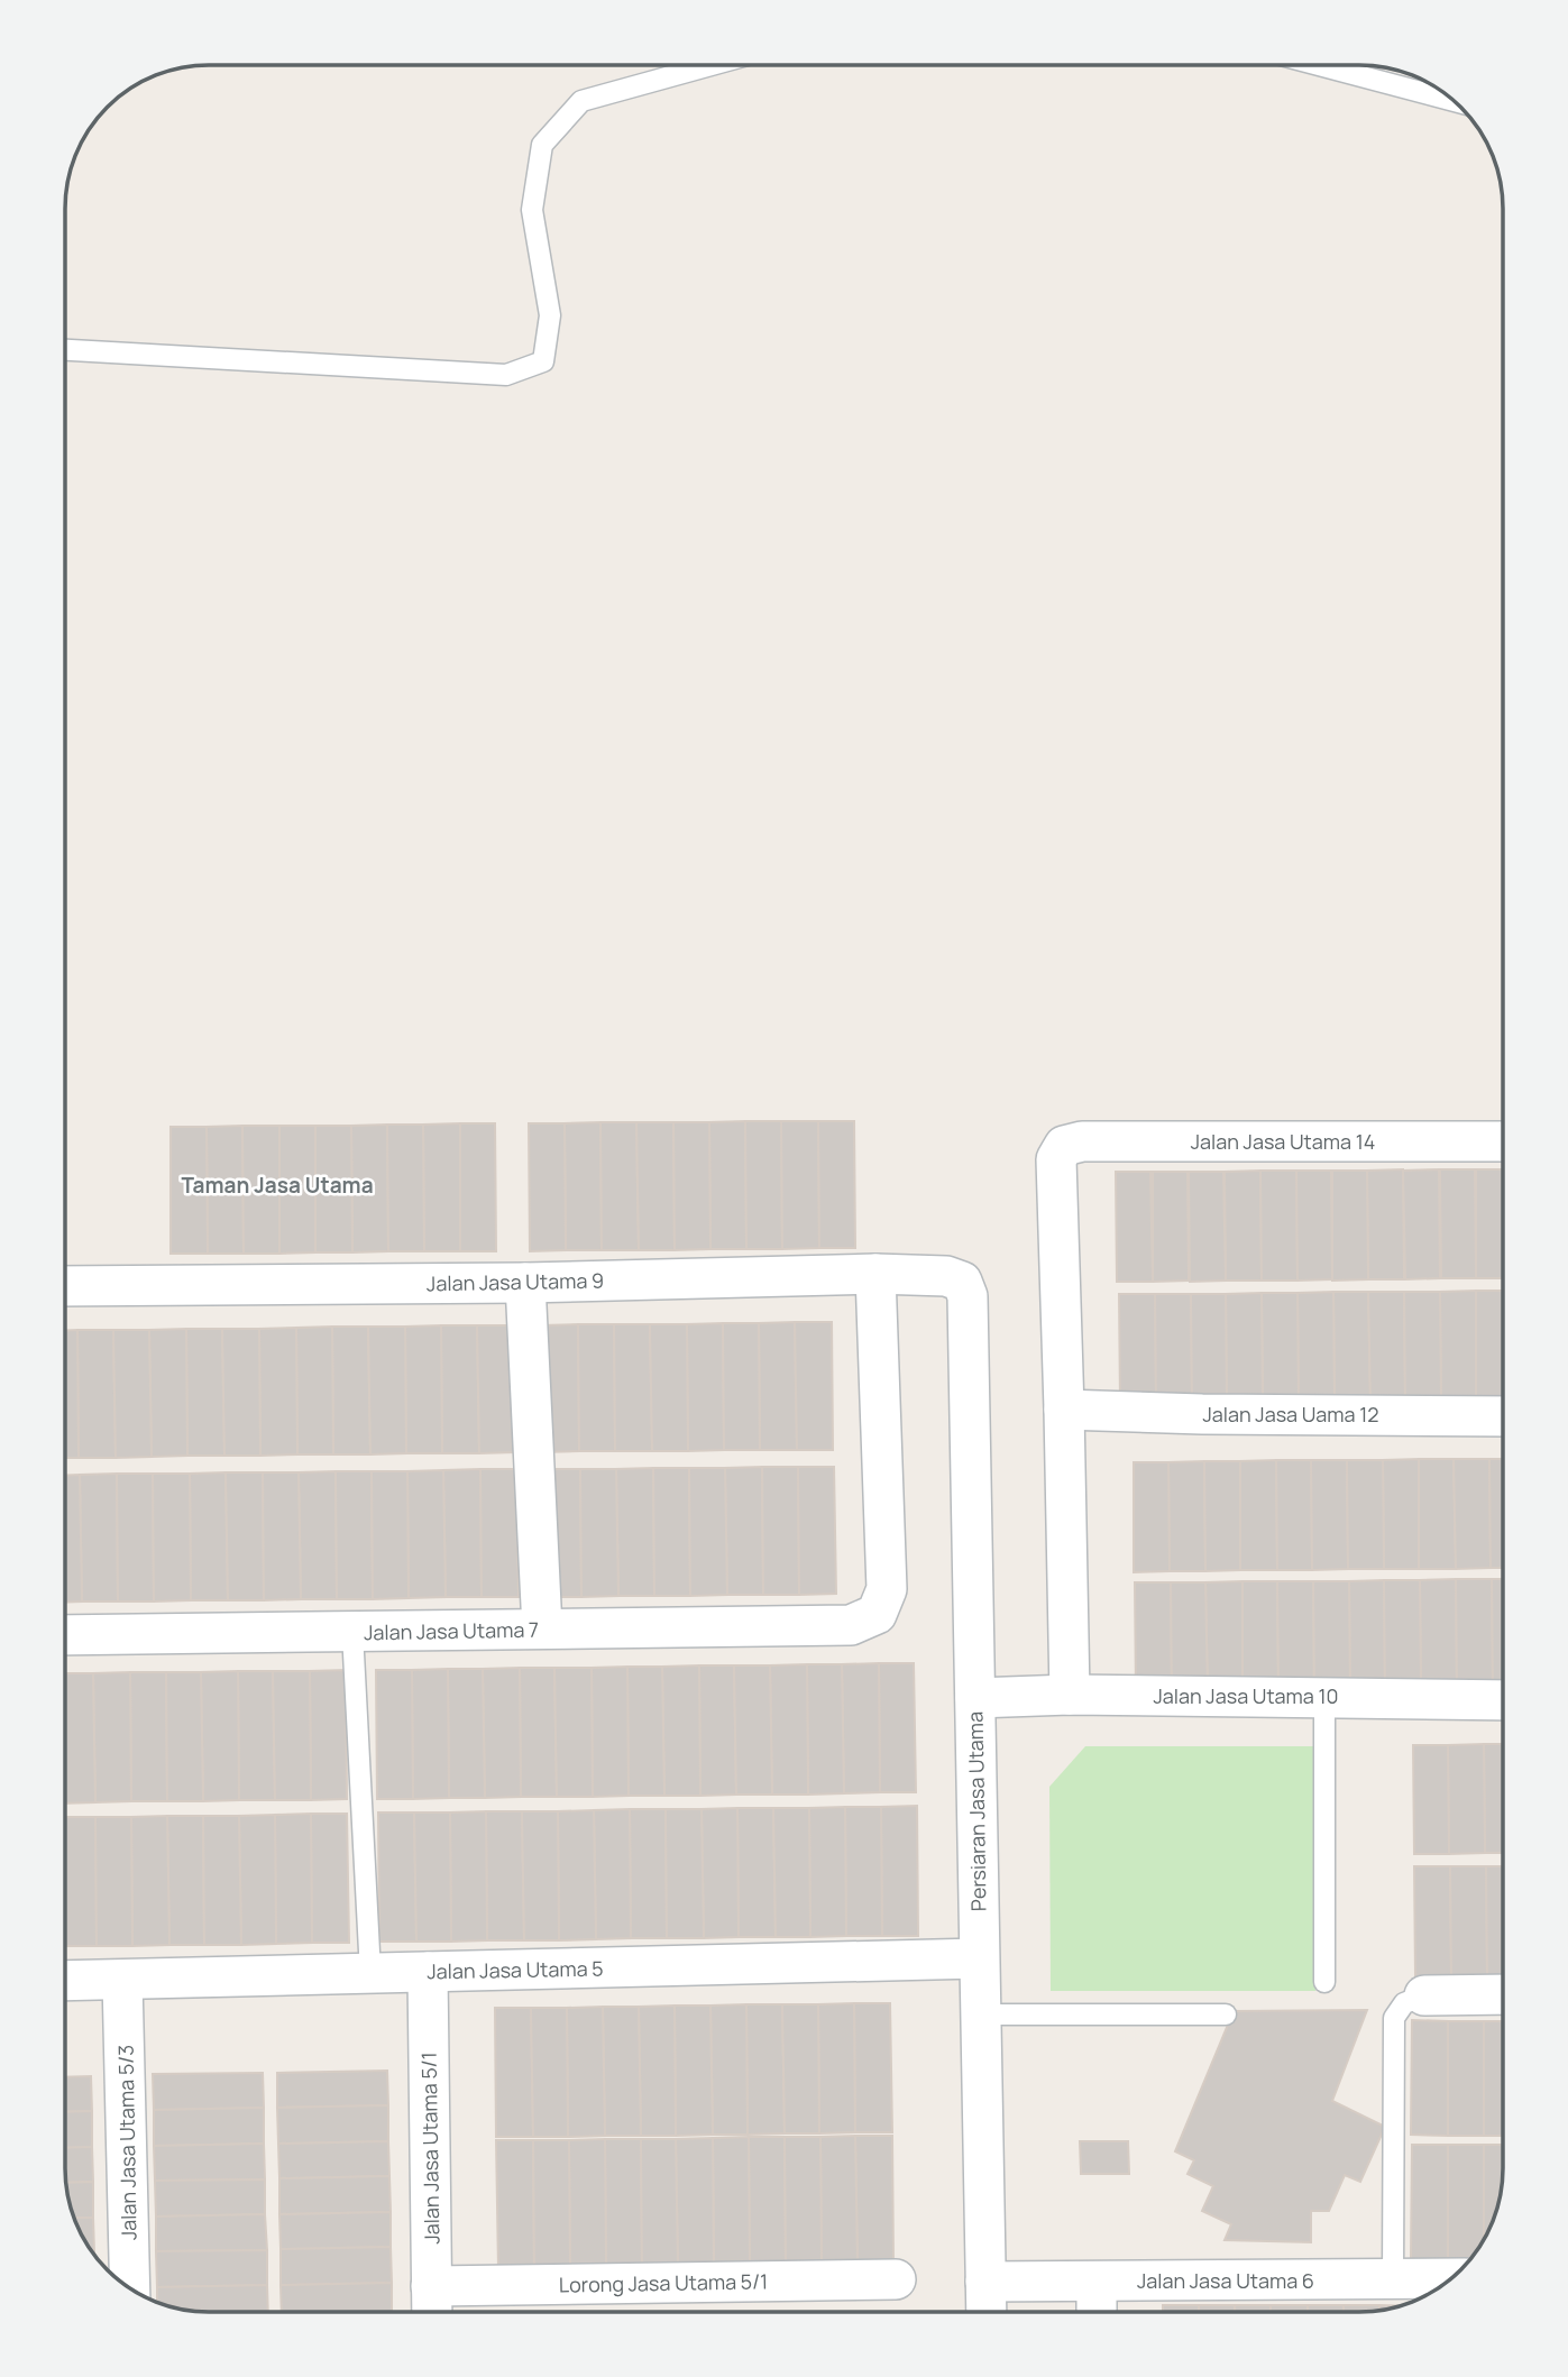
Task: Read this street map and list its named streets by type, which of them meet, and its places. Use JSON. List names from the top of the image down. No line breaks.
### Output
{"streets":{"street":["Jalan Jasa Utama 14","Jalan Jasa Utama 9","Jalan Jasa Uama 12","Jalan Jasa Utama 7","Jalan Jasa Utama 10","Persiaran Jasa Utama","Jalan Jasa Utama 5","Jalan Jasa Utama 5/3","Jalan Jasa Utama 5/1","Jalan Jasa Utama 6","Lorong Jasa Utama 5/1"]},"crossings":[["Jalan Jasa Utama 14","Jalan Jasa Uama 12"],["Jalan Jasa Utama 9","Jalan Jasa Utama 7"],["Jalan Jasa Utama 9","Persiaran Jasa Utama"],["Jalan Jasa Utama 10","Persiaran Jasa Utama"],["Persiaran Jasa Utama","Jalan Jasa Utama 5"],["Persiaran Jasa Utama","Jalan Jasa Utama 6"],["Jalan Jasa Utama 5","Jalan Jasa Utama 5/3"],["Jalan Jasa Utama 5","Jalan Jasa Utama 5/1"],["Jalan Jasa Utama 5/1","Lorong Jasa Utama 5/1"]],"districts":["Taman Jasa Utama"]}
